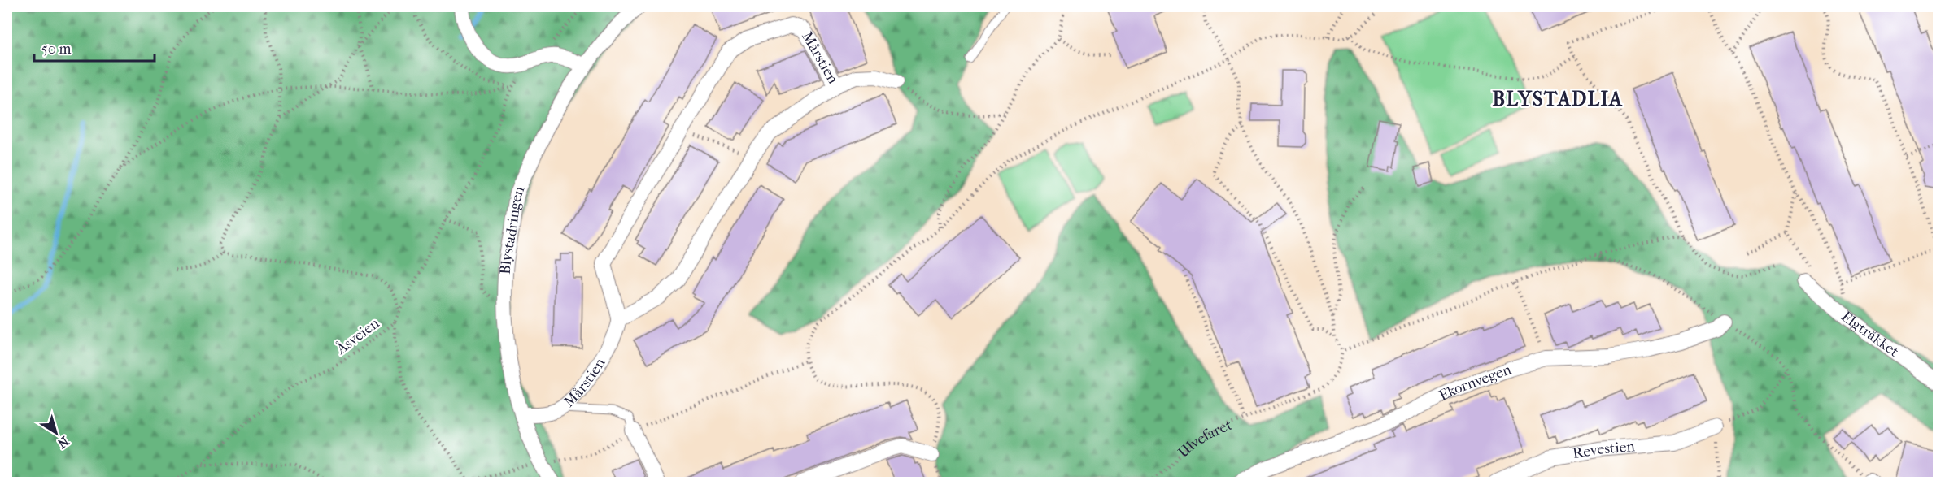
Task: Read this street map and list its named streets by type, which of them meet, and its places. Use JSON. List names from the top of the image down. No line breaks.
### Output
{"streets":{"street":["Mårstien","Blystadringen","Elgtråkket","Ekornvegen","Revestien"],"path":["Åsveien","Ulvefaret"]},"crossings":[["Mårstien","Blystadringen"]],"districts":["BLYSTADLIA"],"scale_bar":"50 m","north":"bottom right"}
